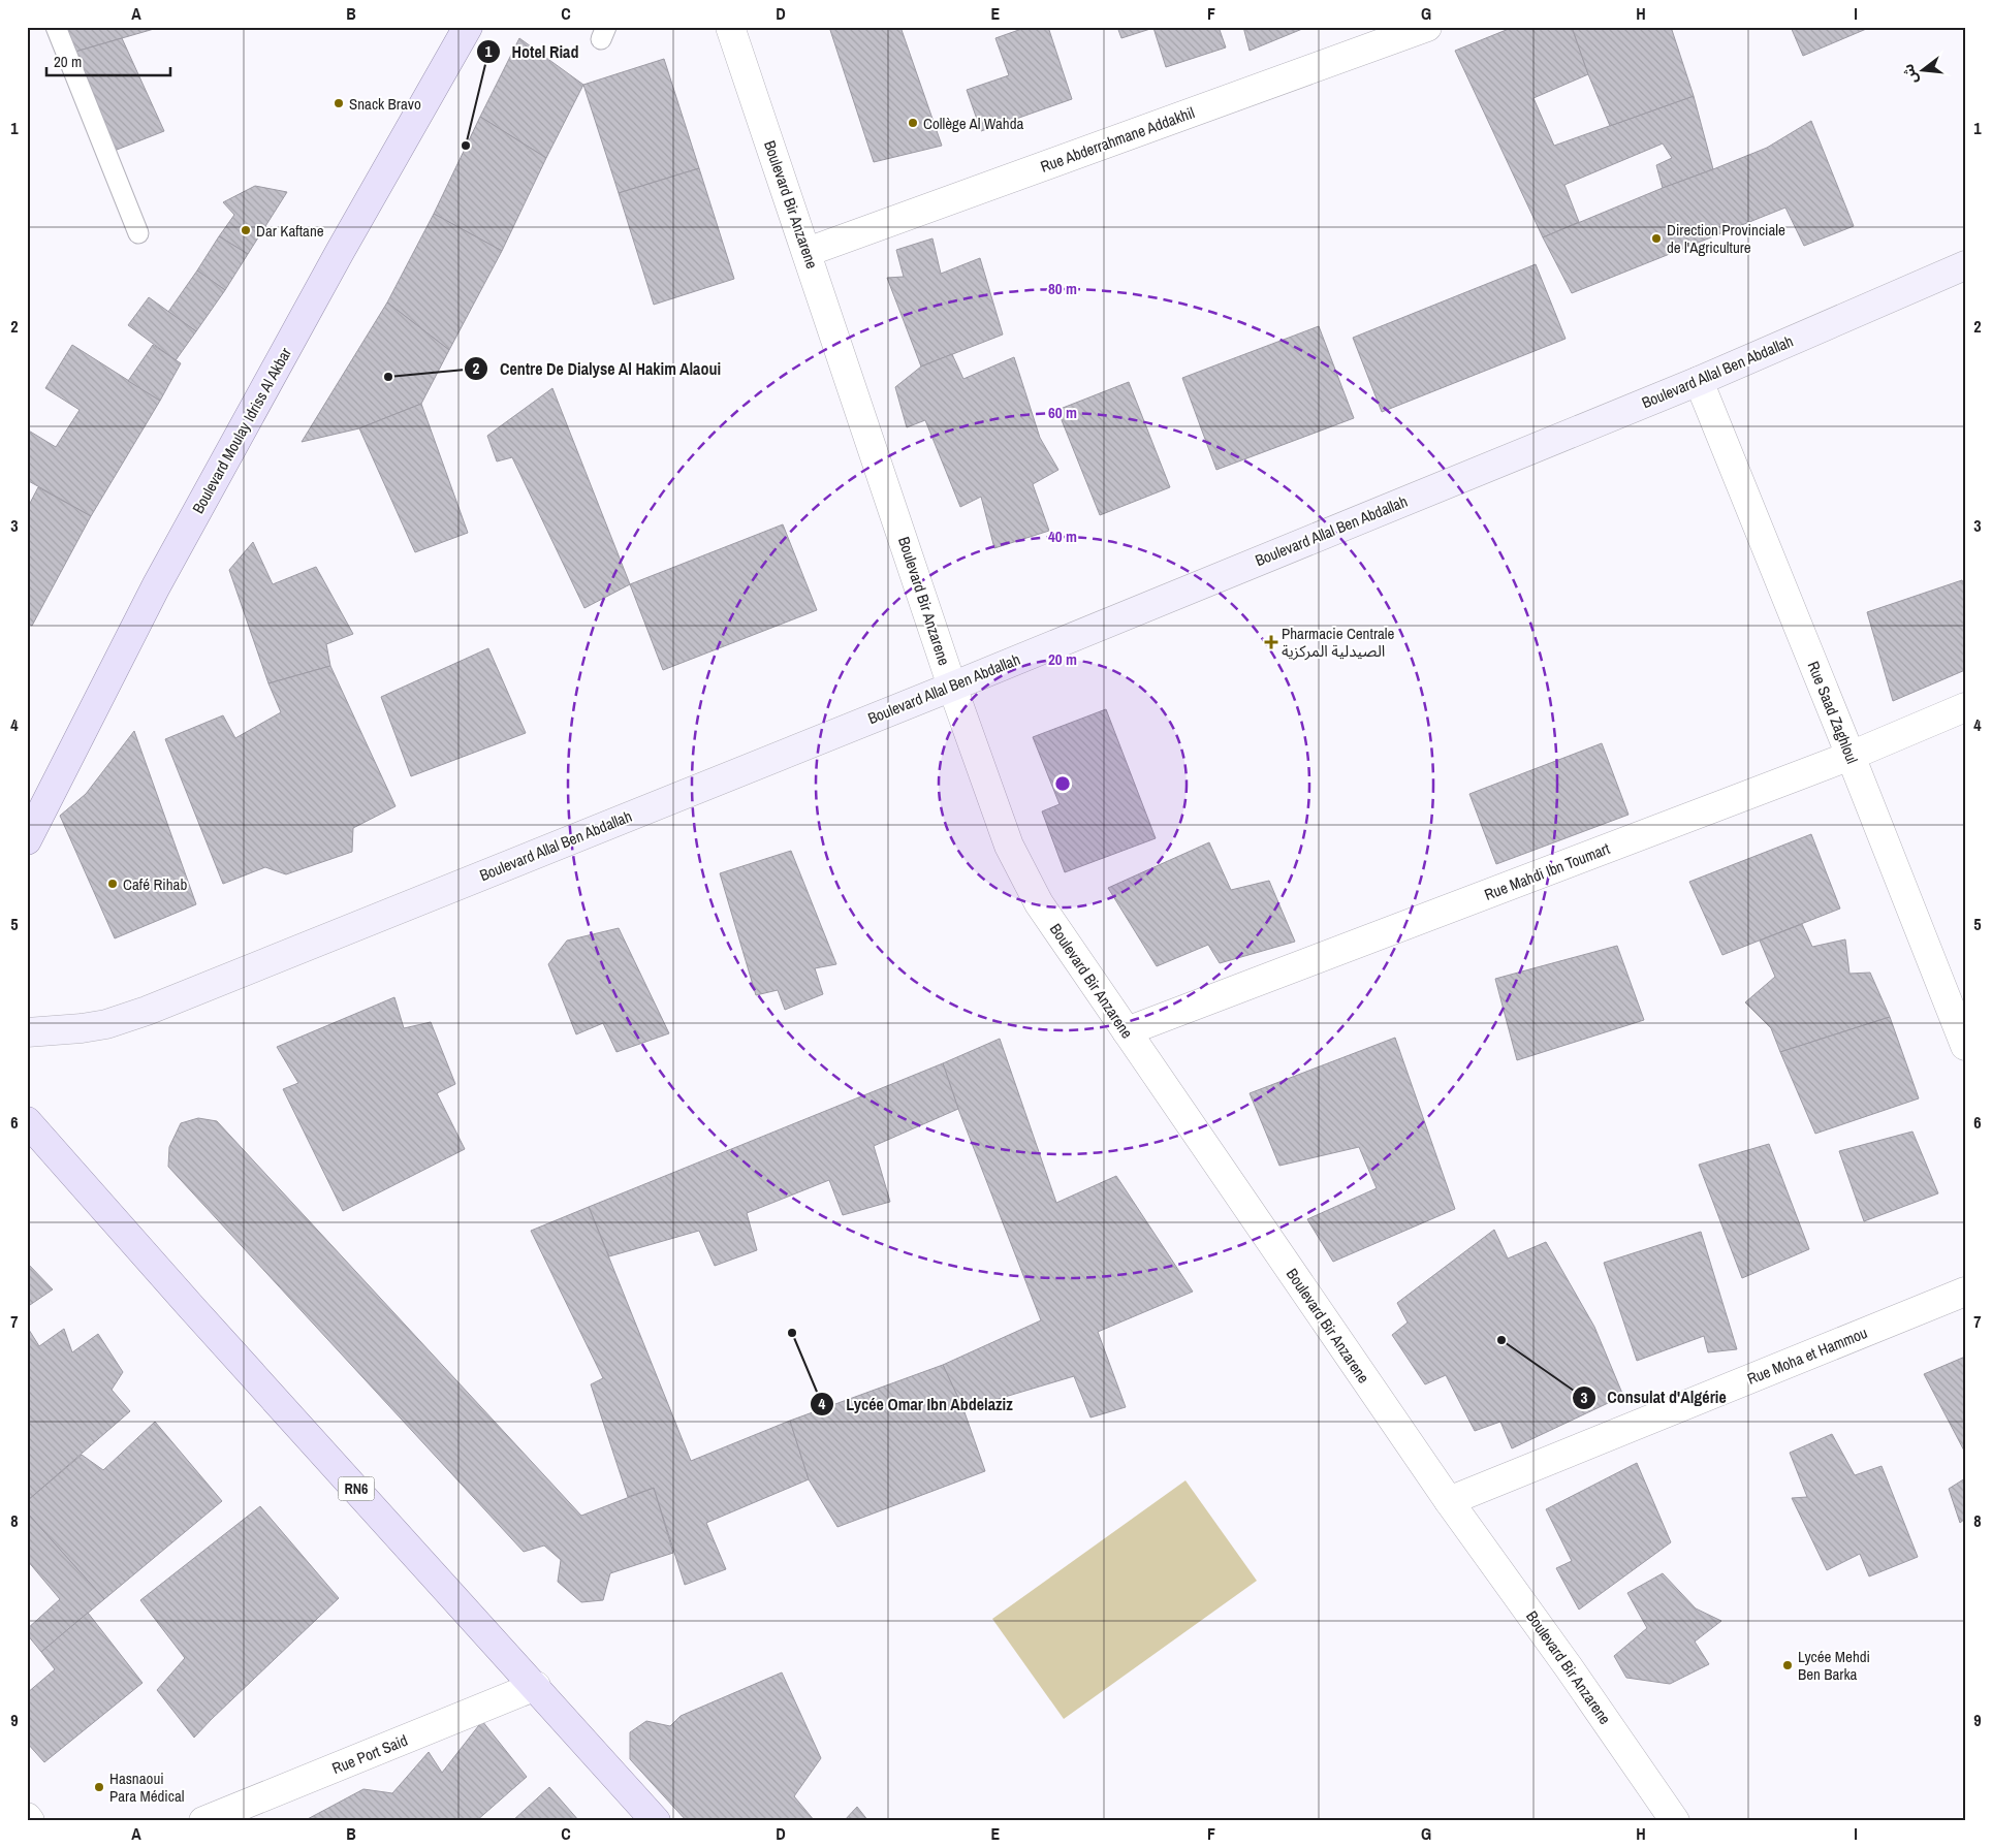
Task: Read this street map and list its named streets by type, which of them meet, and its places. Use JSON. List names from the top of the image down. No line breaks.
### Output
{"streets":{"main road":["Boulevard Allal Ben Abdallah","Boulevard Moulay Idriss Al Akbar","RN6"],"street":["Rue Abderrahmane Addakhil","Boulevard Bir Anzarene","Rue Saad Zaghloul","Rue Mahdi Ibn Toumart","Rue Moha et Hammou","Rue Port Said"]},"crossings":[["Rue Abderrahmane Addakhil","Boulevard Bir Anzarene"],["Boulevard Bir Anzarene","Boulevard Allal Ben Abdallah"],["Boulevard Bir Anzarene","Rue Mahdi Ibn Toumart"],["Boulevard Bir Anzarene","Rue Moha et Hammou"],["Boulevard Allal Ben Abdallah","Rue Saad Zaghloul"],["Rue Saad Zaghloul","Rue Mahdi Ibn Toumart"],["RN6","Rue Port Said"]],"places":{"other":["Snack Bravo","Collège Al Wahda","Hotel Riad","Dar Kaftane","Direction Provinciale de l'Agriculture","Centre De Dialyse Al Hakim Alaoui","Café Rihab","Lycée Omar Ibn Abdelaziz","Consulat d'Algérie","Lycée Mehdi Ben Barka","Hasnaoui Para Médical"],"health":["Pharmacie Centrale الصيدلية المركزية"]},"scale_bar":"20 m","north":"left","grid":{"columns":["A","B","C","D","E","F","G","H","I"],"rows":["1","2","3","4","5","6","7","8","9"]},"rings":["80 m","60 m","40 m","20 m"]}
